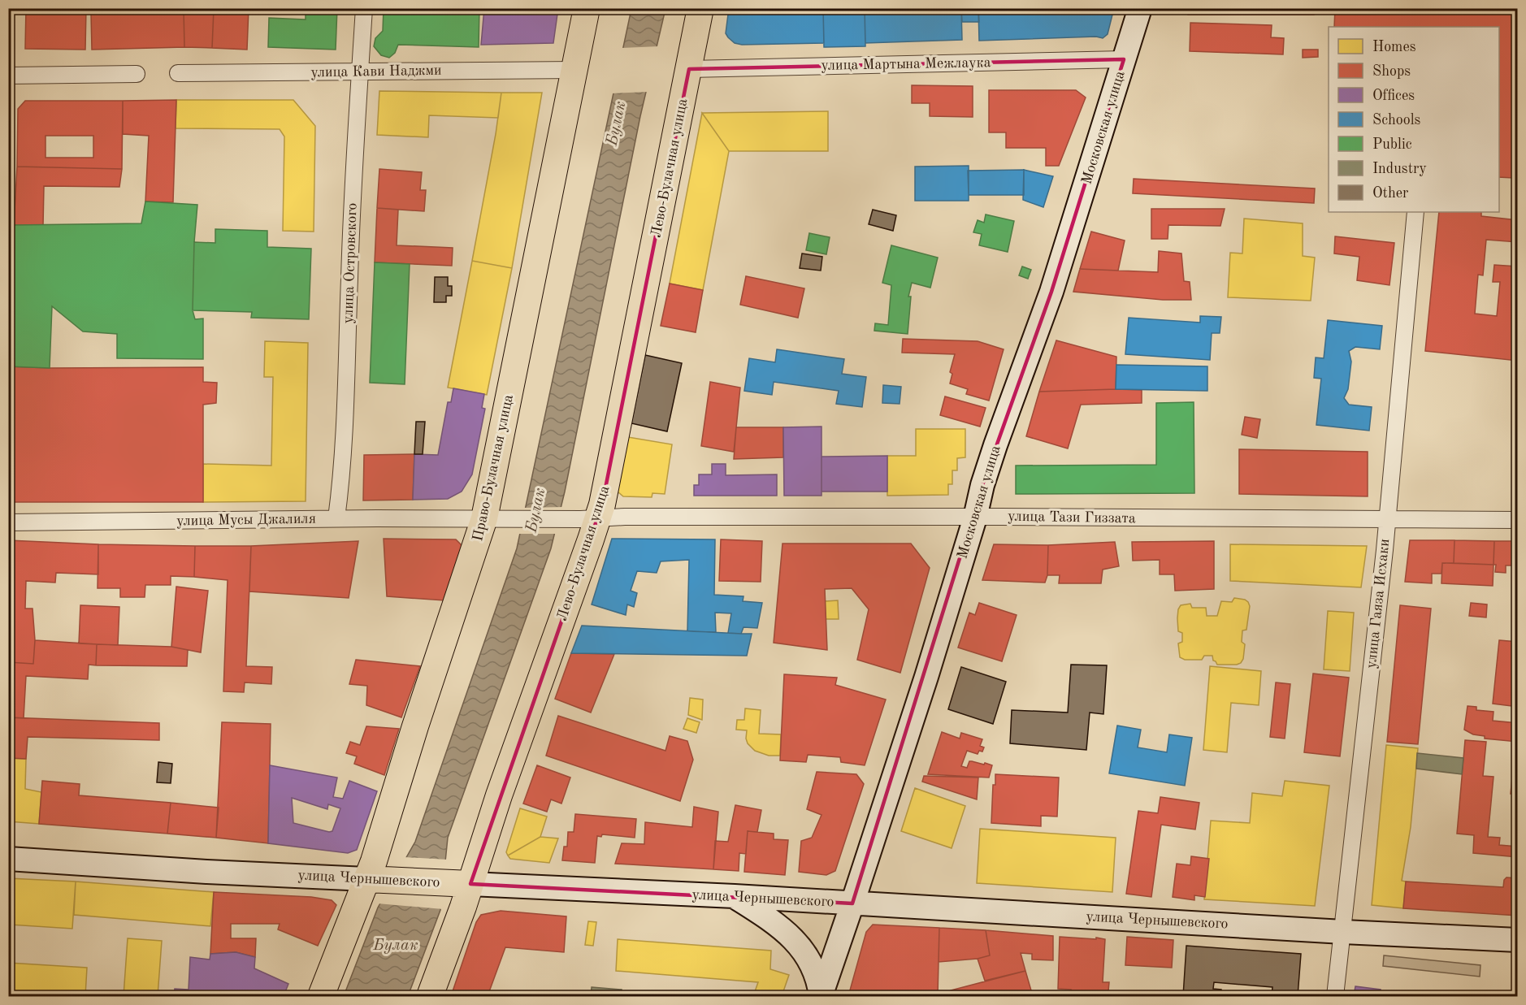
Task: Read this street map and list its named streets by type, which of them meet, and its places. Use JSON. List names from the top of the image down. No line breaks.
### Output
{"streets":{"main road":["Московская улица","Лево-Булачная улица","Право-Булачная улица","улица Чернышевского"],"street":["улица Мартына Межлаука","улица Кави Наджми","улица Островского","улица Тази Гиззата","улица Мусы Джалиля","улица Гаяза Исхаки"]},"crossings":[["улица Мартына Межлаука","Московская улица"],["улица Мартына Межлаука","Лево-Булачная улица"],["улица Кави Наджми","улица Островского"],["улица Кави Наджми","Право-Булачная улица"],["Московская улица","улица Тази Гиззата"],["Московская улица","улица Чернышевского"],["Лево-Булачная улица","улица Тази Гиззата"],["Лево-Булачная улица","улица Мусы Джалиля"],["Лево-Булачная улица","улица Чернышевского"],["улица Островского","улица Мусы Джалиля"],["Право-Булачная улица","улица Мусы Джалиля"],["Право-Булачная улица","улица Чернышевского"],["улица Тази Гиззата","улица Мусы Джалиля"],["улица Тази Гиззата","улица Гаяза Исхаки"],["улица Гаяза Исхаки","улица Чернышевского"]],"water":["Булак"],"legend":["Homes","Shops","Offices","Schools","Public","Industry","Other"]}
